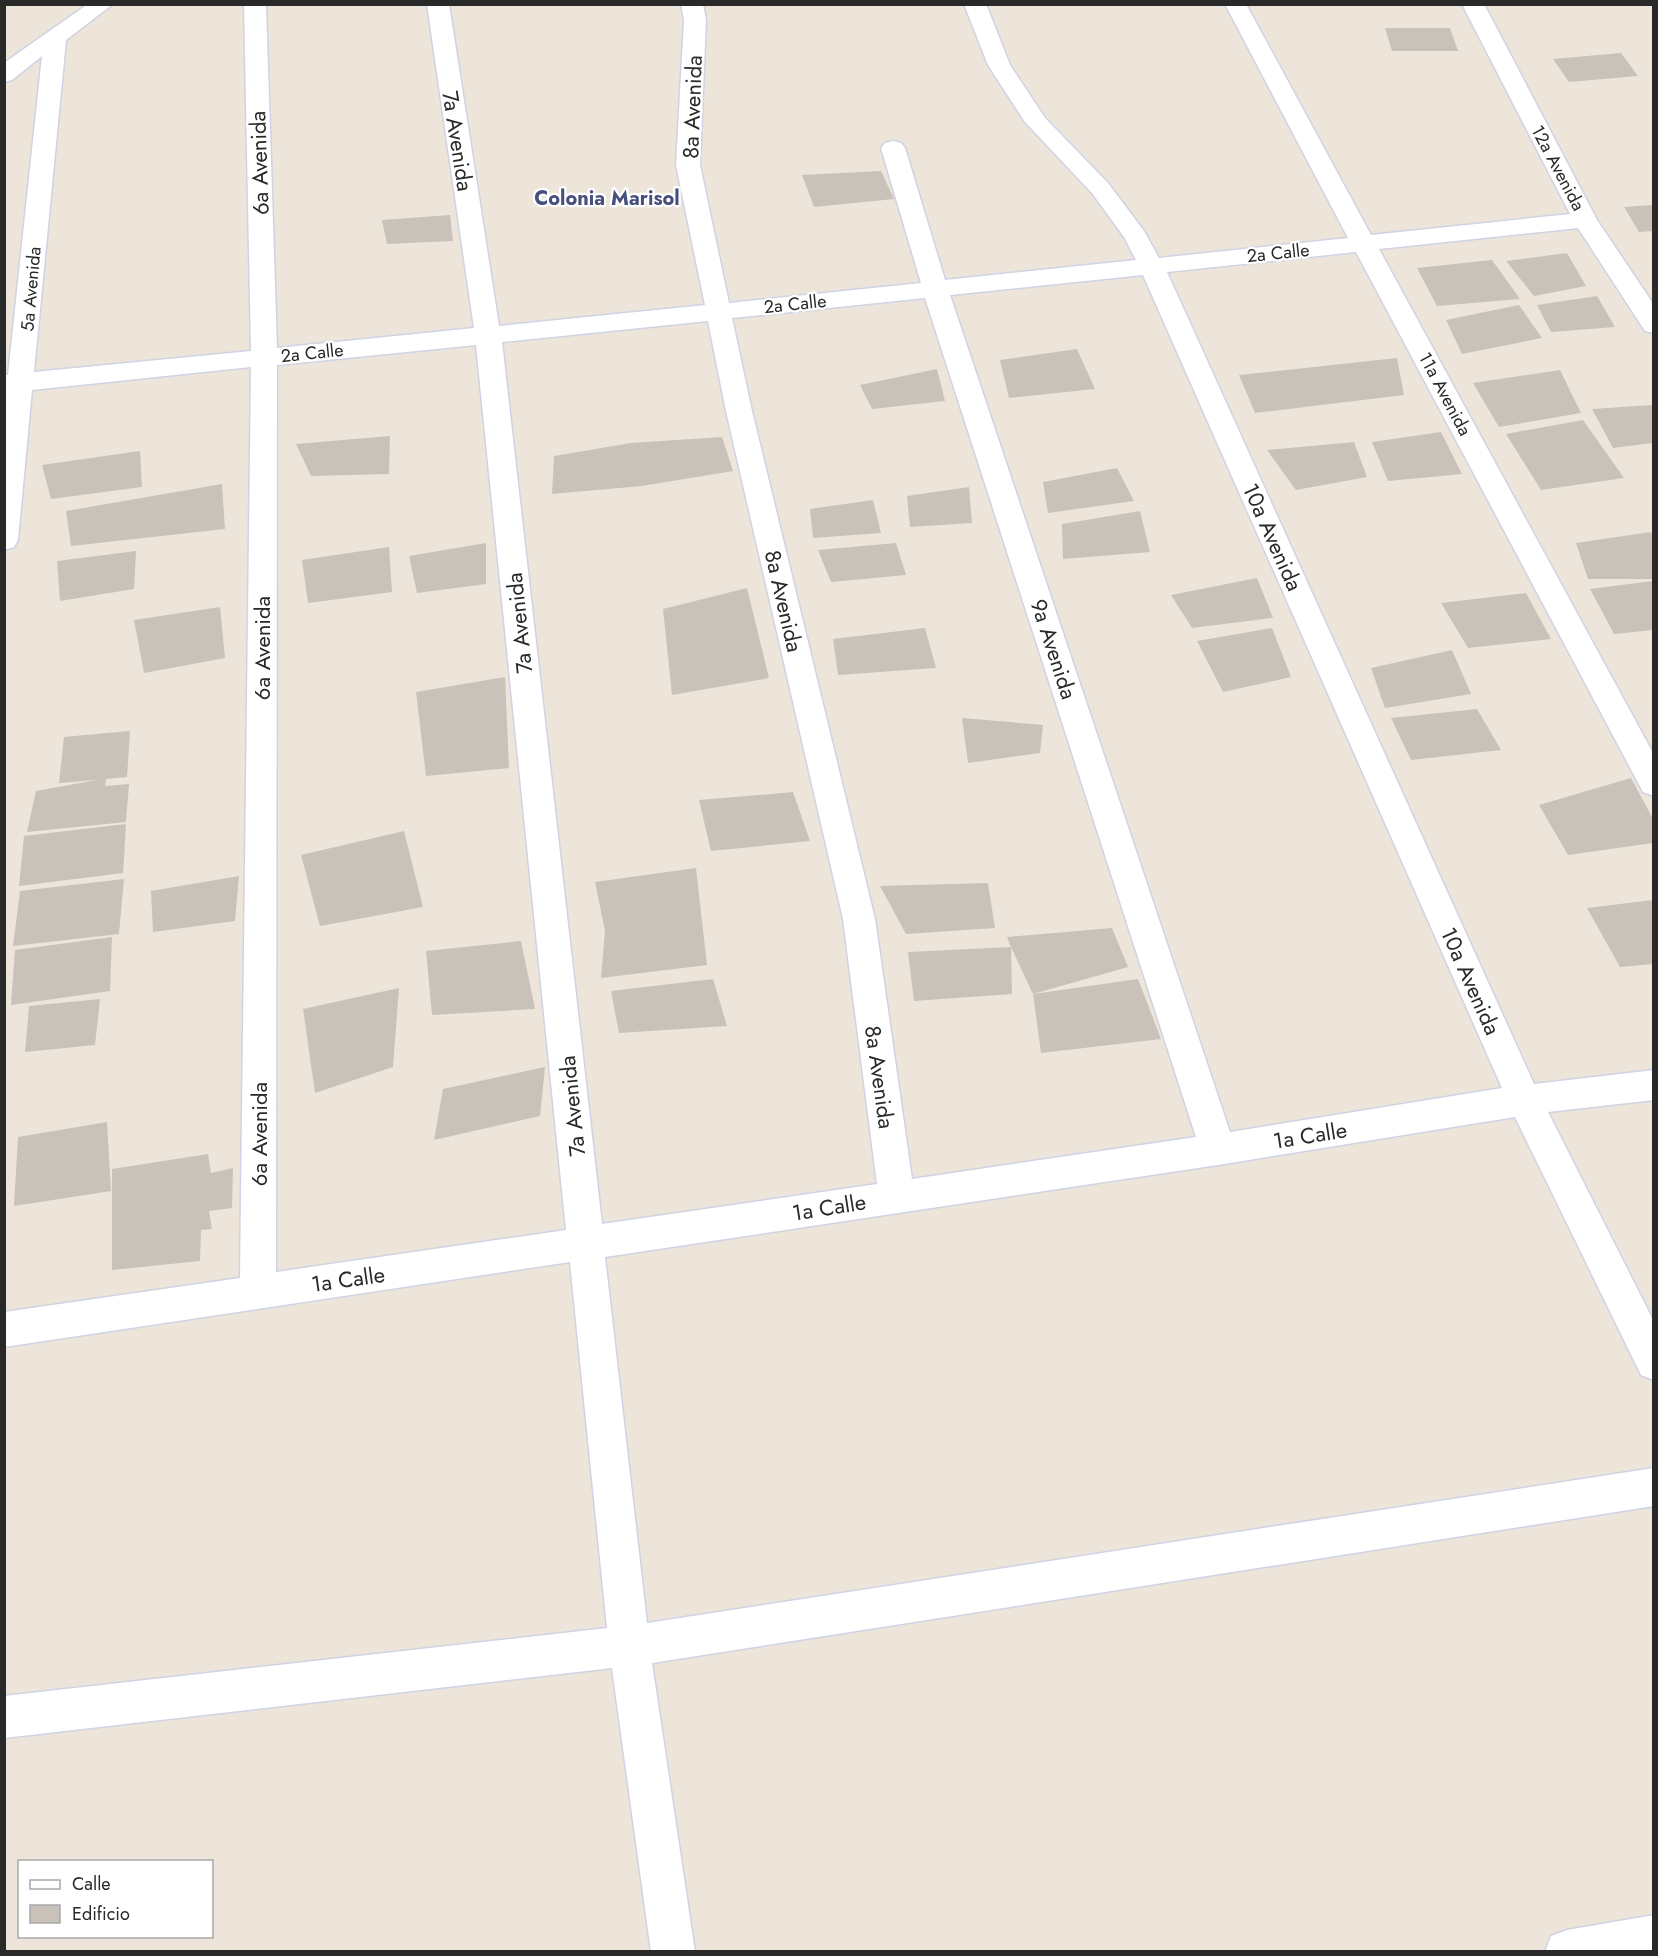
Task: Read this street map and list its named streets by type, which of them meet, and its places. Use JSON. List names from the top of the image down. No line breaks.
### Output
{"streets":{"street":["8a Avenida","7a Avenida","6a Avenida","12a Avenida","2a Calle","5a Avenida","11a Avenida","10a Avenida","9a Avenida","1a Calle"]},"crossings":[["8a Avenida","2a Calle"],["8a Avenida","1a Calle"],["7a Avenida","2a Calle"],["7a Avenida","1a Calle"],["6a Avenida","2a Calle"],["6a Avenida","1a Calle"],["12a Avenida","2a Calle"],["2a Calle","5a Avenida"],["2a Calle","11a Avenida"],["2a Calle","10a Avenida"],["2a Calle","9a Avenida"],["10a Avenida","1a Calle"],["9a Avenida","1a Calle"]],"districts":["Colonia Marisol"],"legend":["Calle","Edificio"]}
